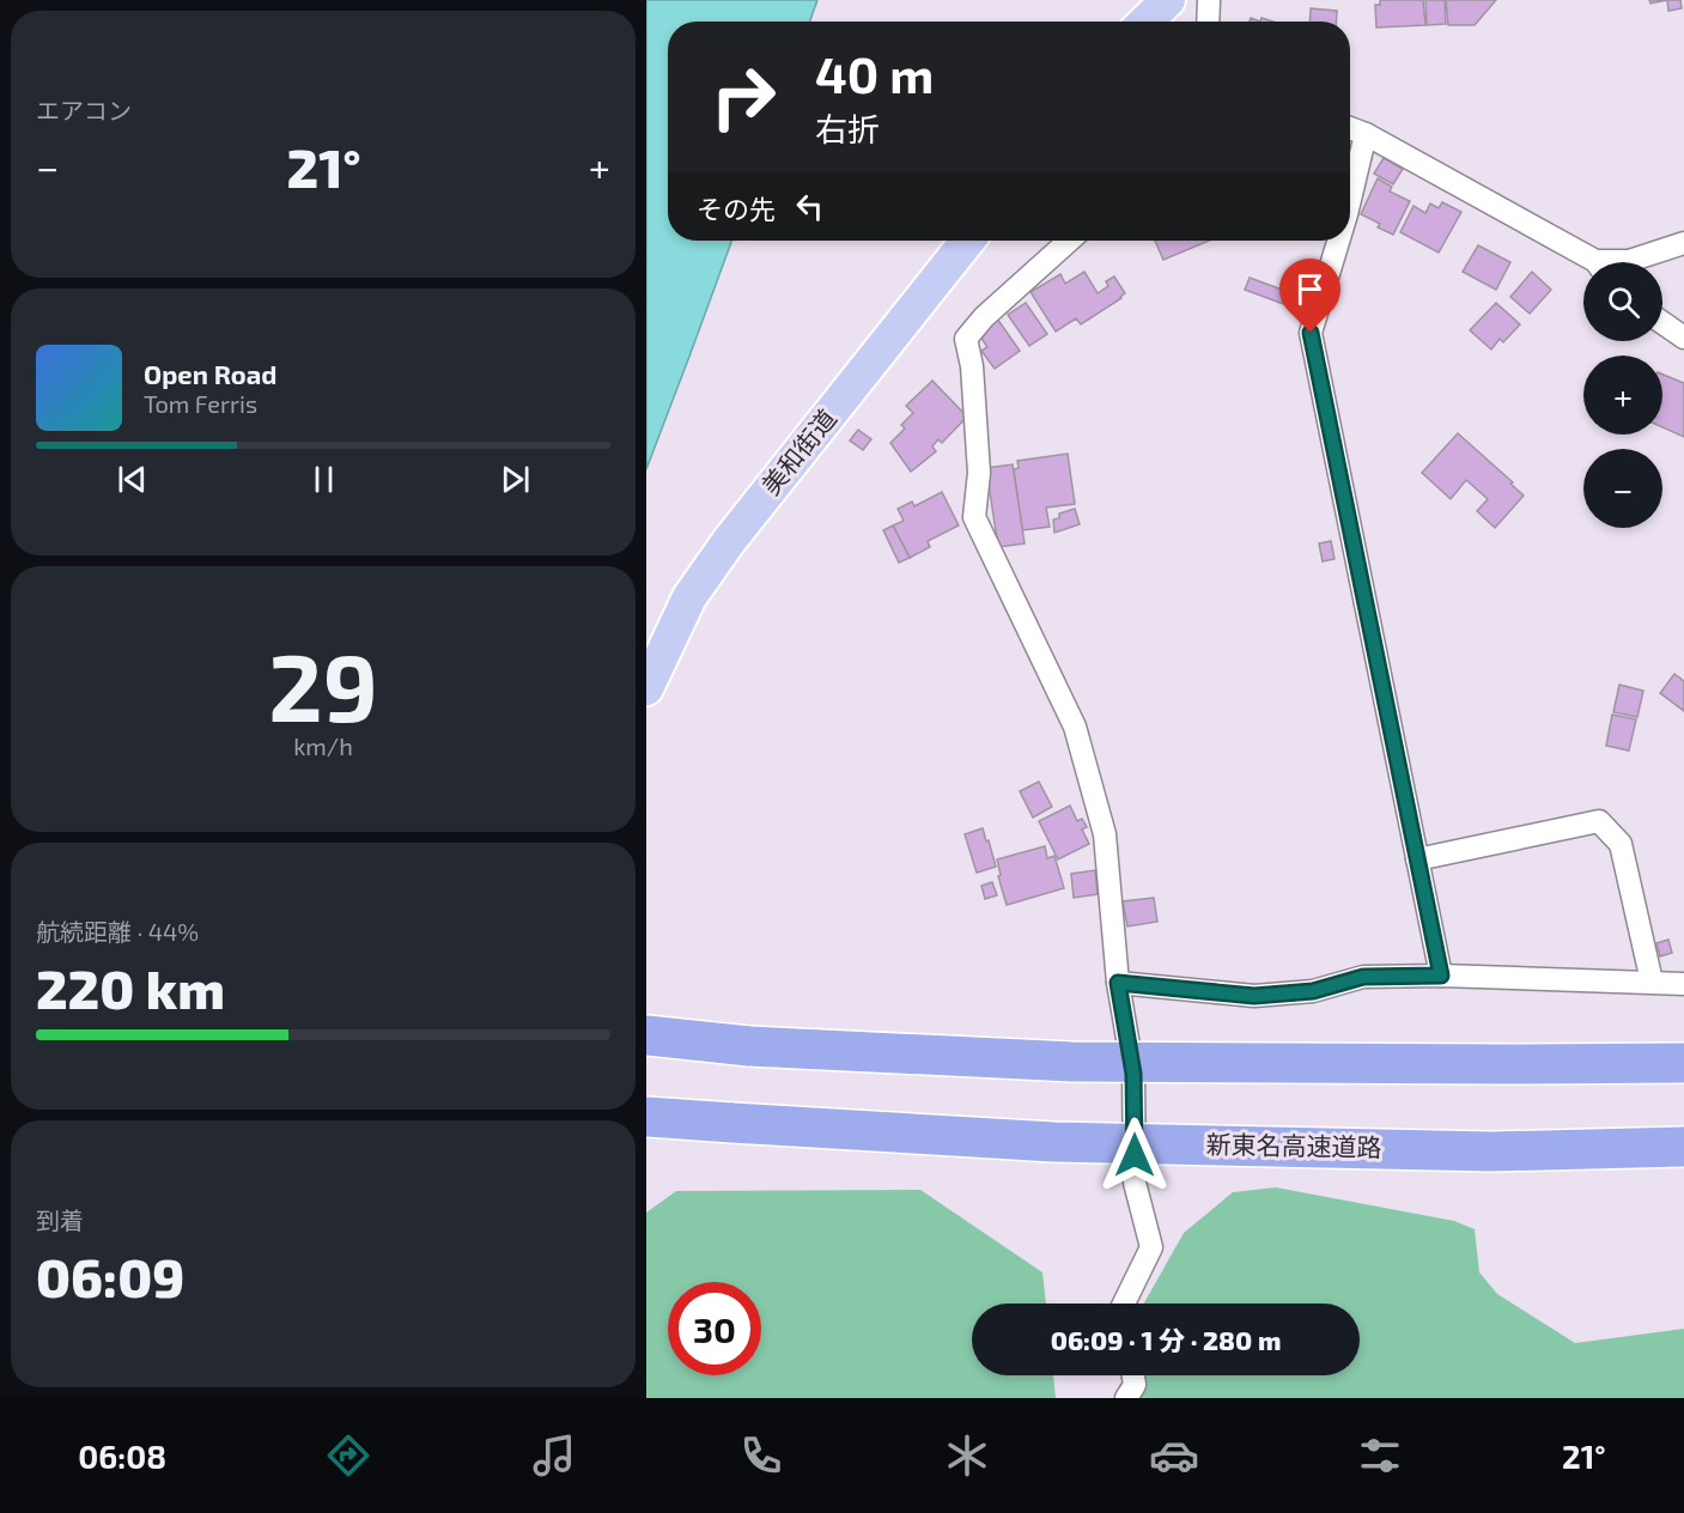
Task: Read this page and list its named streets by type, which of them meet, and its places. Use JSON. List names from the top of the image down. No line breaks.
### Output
{"streets":{"highway":["新東名高速道路"],"main road":["美和街道"]},"page":{"tile":["エアコン",["29","km/h"],["航続距離 · 44%","220 km"],["到着","06:09"]],"turn":["40 m","右折"],"heat":["−","21°","+"],"then":"その先","map_buttons":["+","−"],"song":["Open Road","Tom Ferris"],"limit":"30","trip":"06:09 · 1 分 · 280 m","tabs":["06:08","21°"]}}
